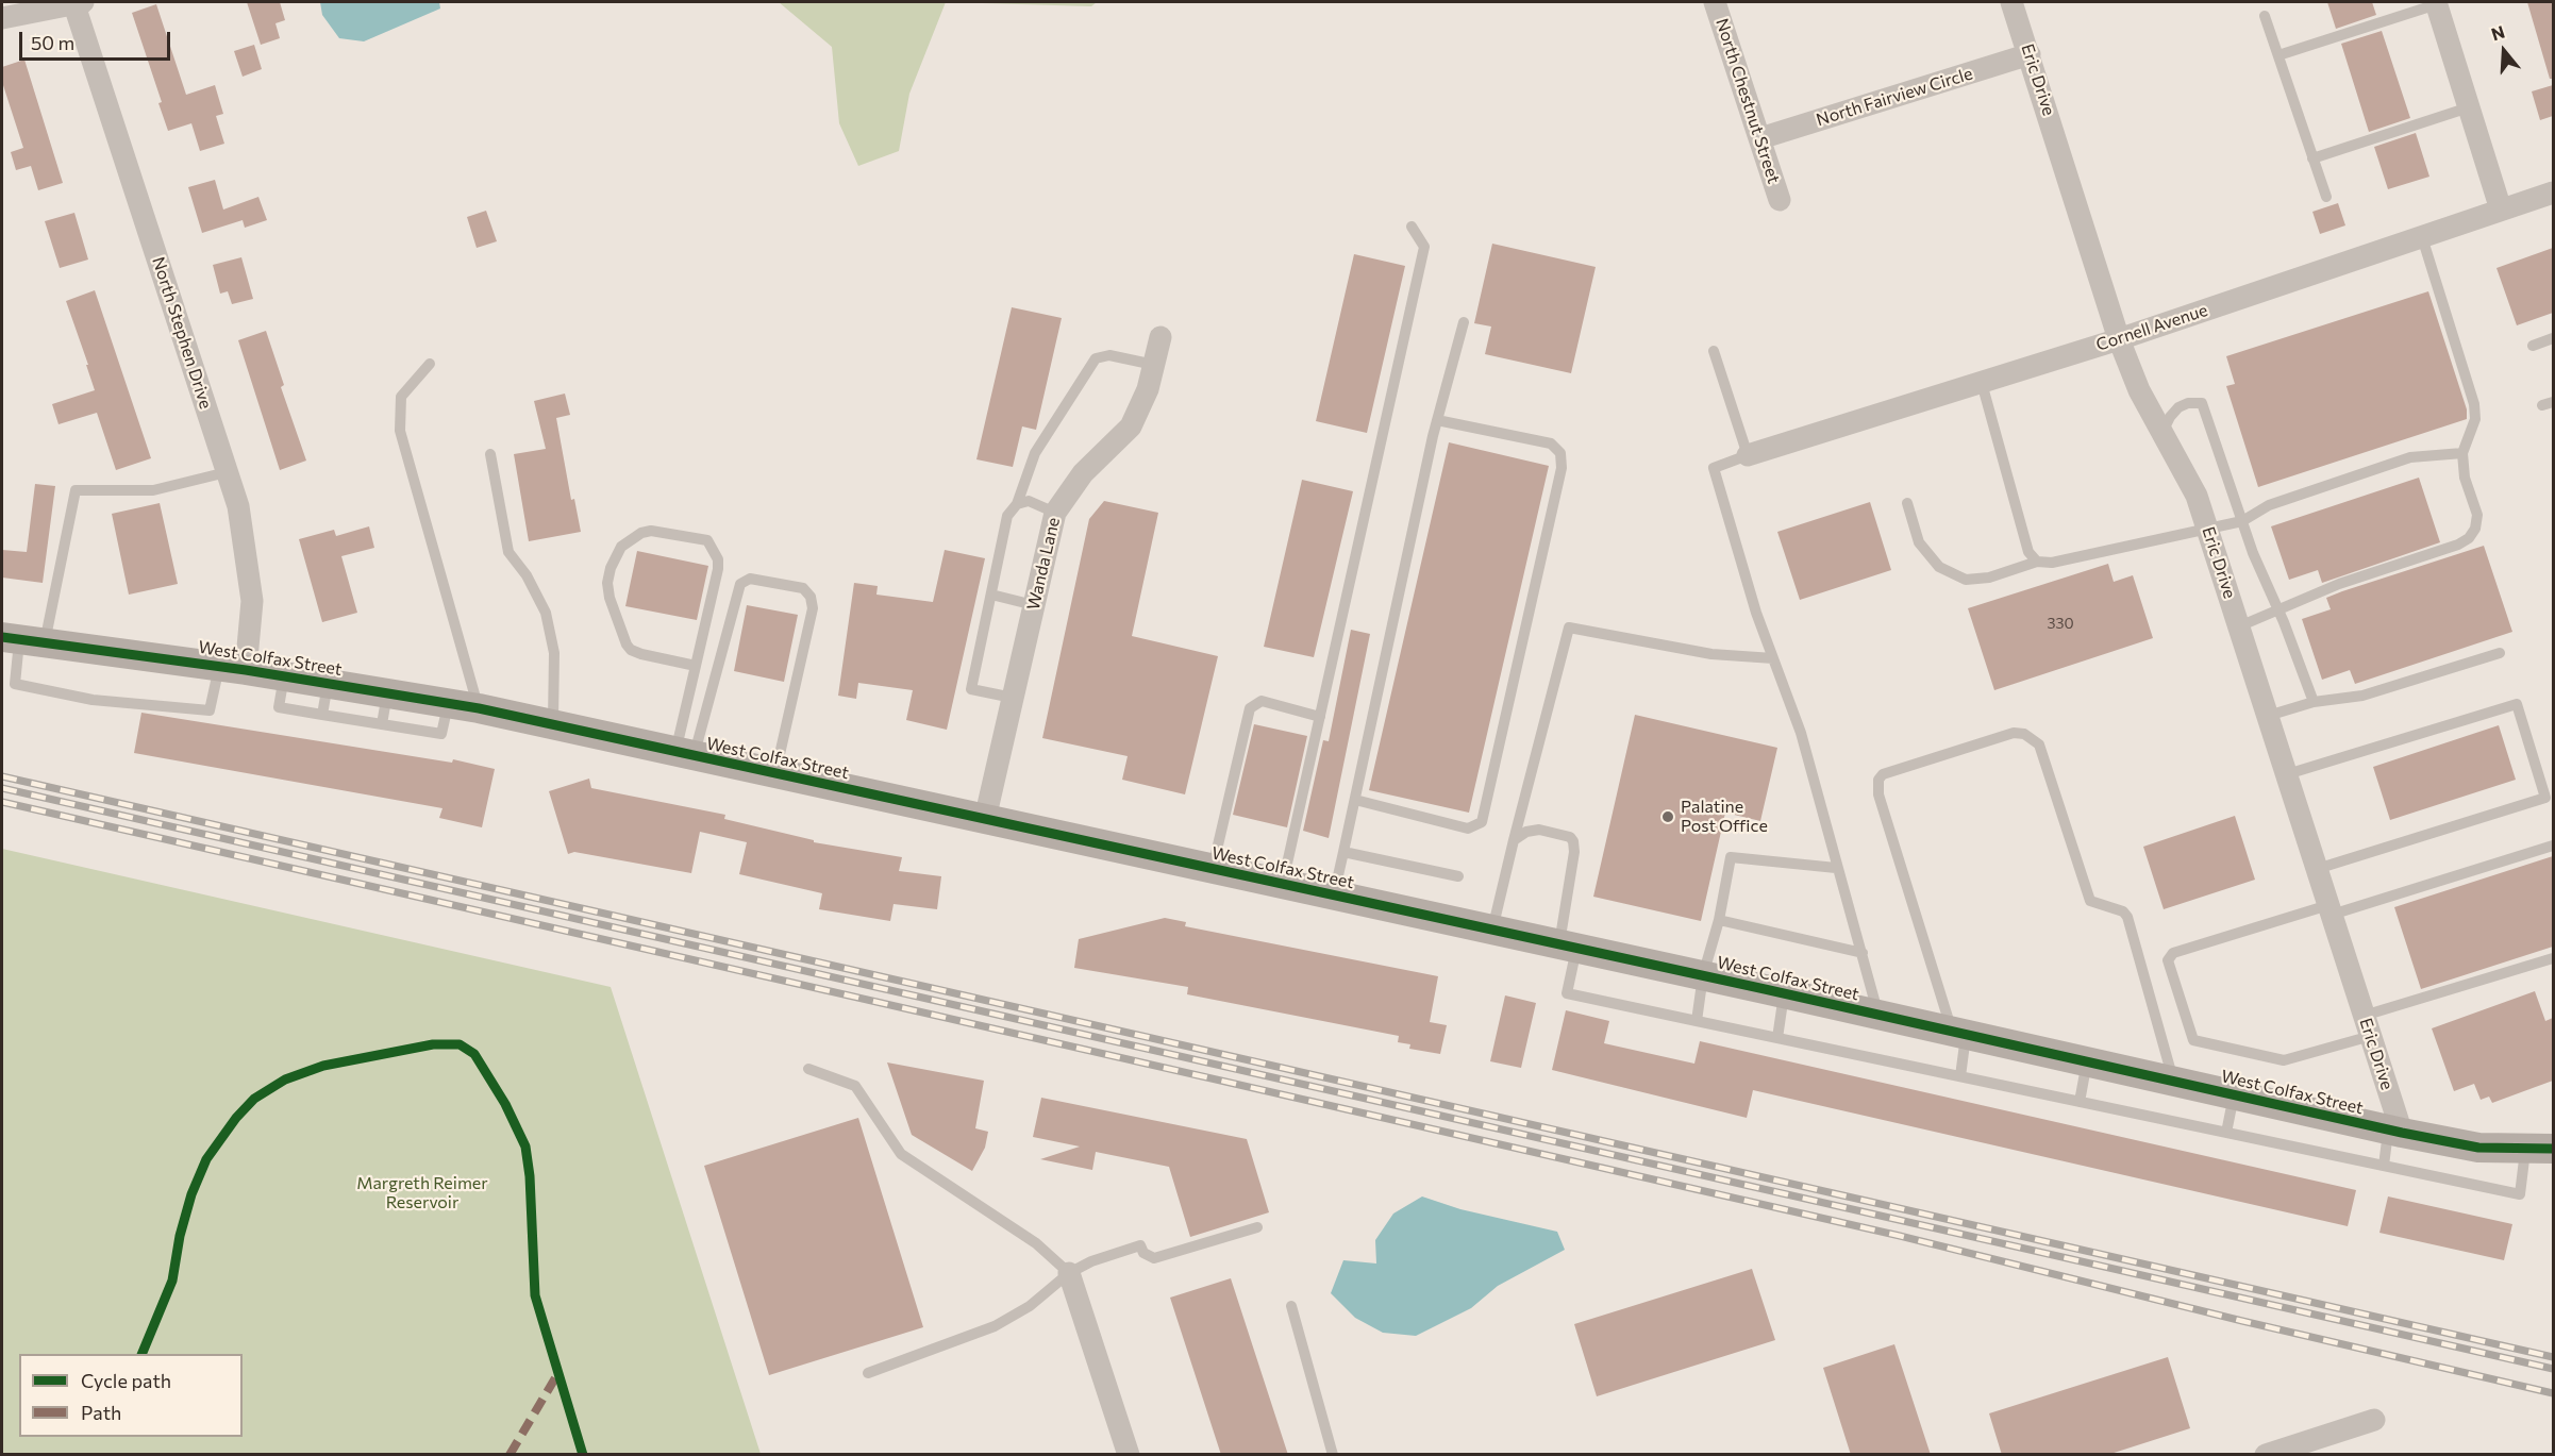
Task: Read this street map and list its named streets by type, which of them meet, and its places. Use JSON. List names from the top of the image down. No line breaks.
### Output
{"streets":{"street":["Eric Drive","North Fairview Circle","North Chestnut Street","Cornell Avenue","North Stephen Drive","Wanda Lane","West Colfax Street"]},"crossings":[["Eric Drive","North Fairview Circle"],["Eric Drive","Cornell Avenue"],["Eric Drive","West Colfax Street"],["North Fairview Circle","North Chestnut Street"],["North Stephen Drive","West Colfax Street"],["Wanda Lane","West Colfax Street"]],"parks":["Margreth Reimer Reservoir"],"places":["Palatine Post Office"],"house_numbers":["330"],"legend":["Cycle path","Path"],"scale_bar":"50 m","north":"top"}
